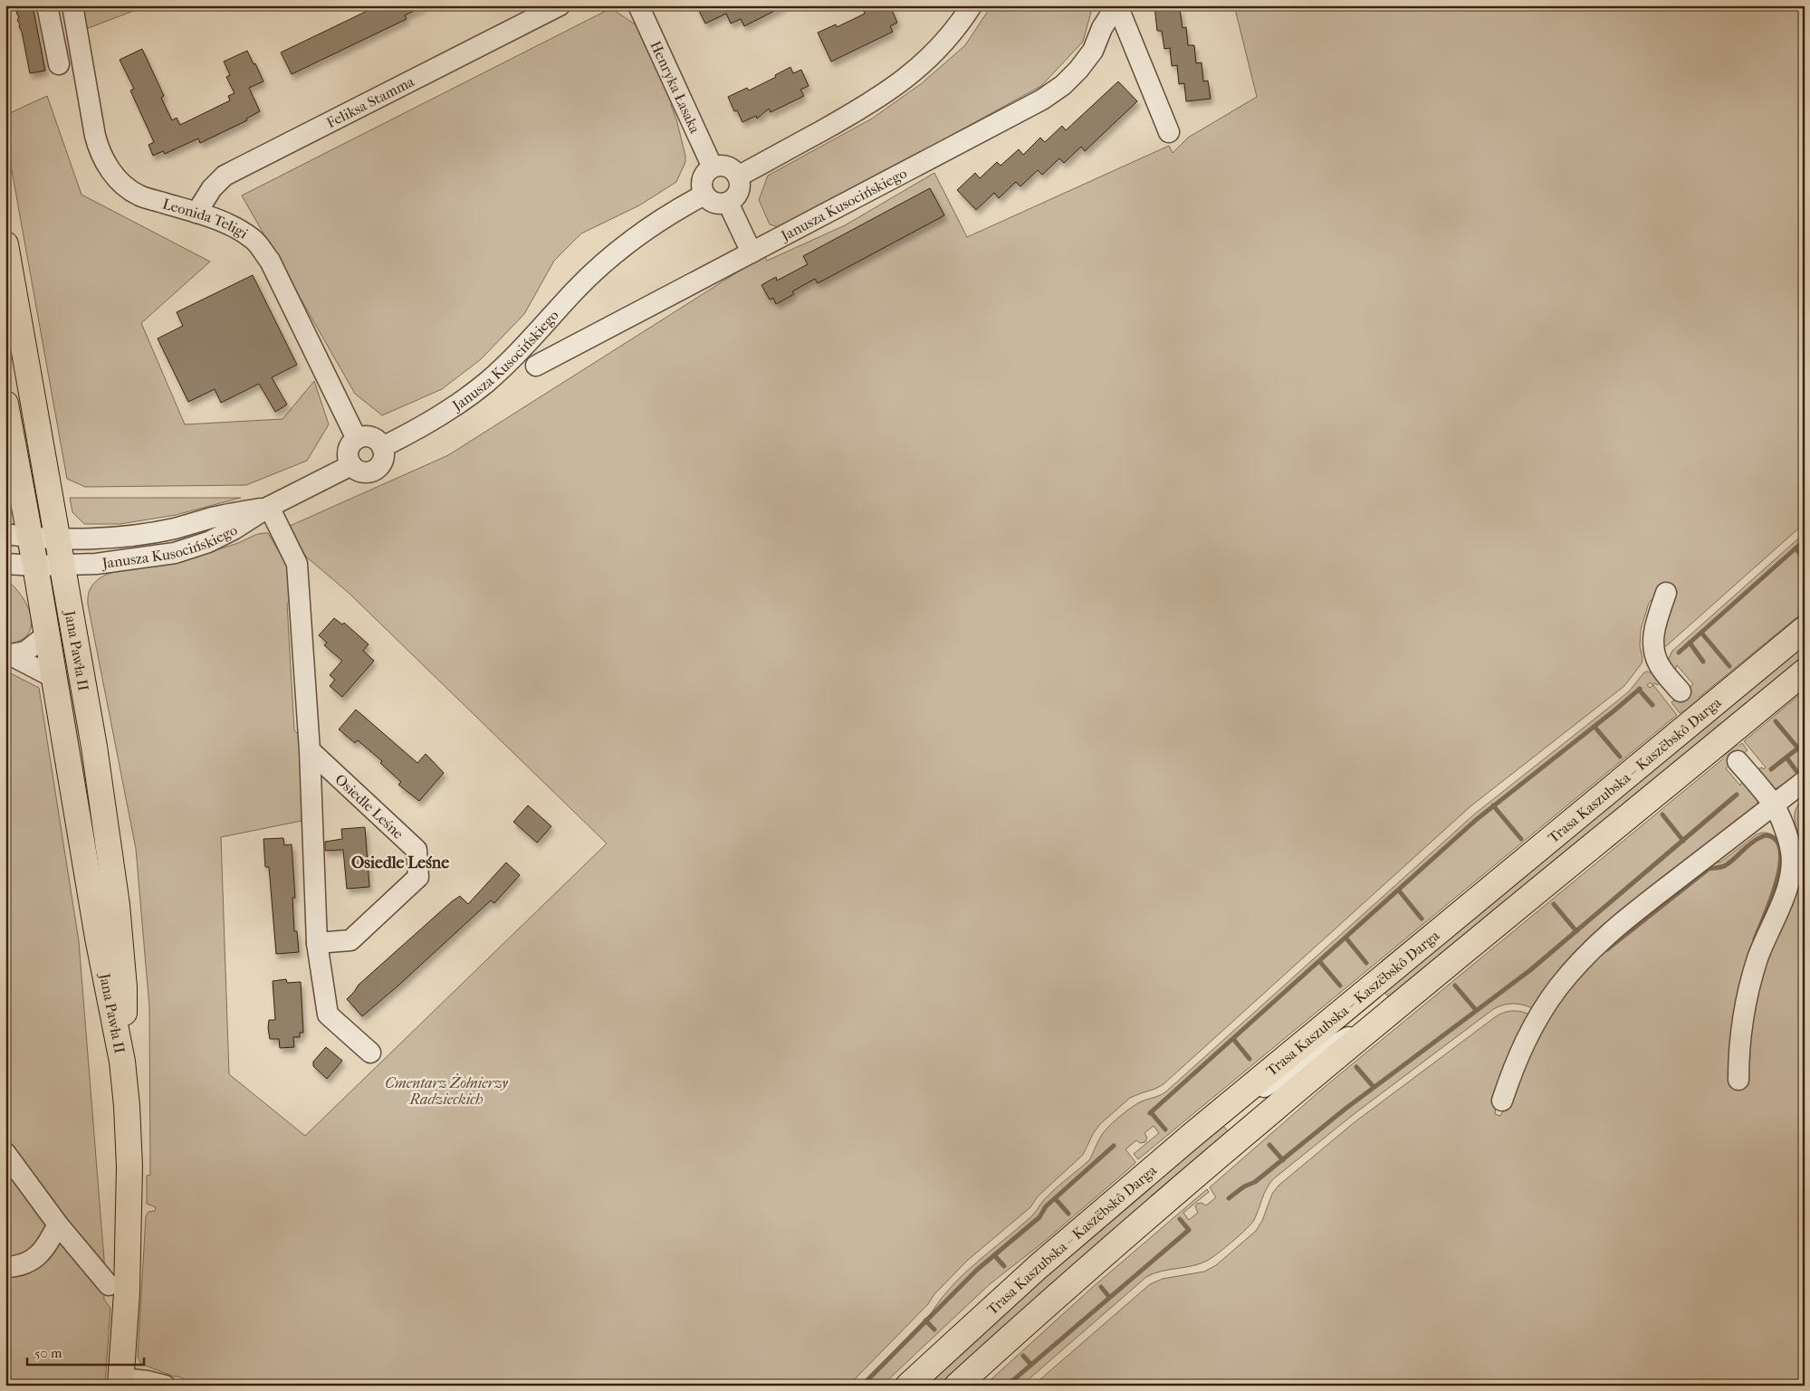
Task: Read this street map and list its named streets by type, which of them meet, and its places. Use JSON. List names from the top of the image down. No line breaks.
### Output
{"streets":{"main road":["Jana Pawła II","Trasa Kaszubska – Kaszëbskô Darga"],"street":["Henryka Łasaka","Feliksa Stamma","Janusza Kusocińskiego","Leonida Teligi","Osiedle Leśne"]},"crossings":[["Henryka Łasaka","Janusza Kusocińskiego"],["Feliksa Stamma","Leonida Teligi"],["Janusza Kusocińskiego","Leonida Teligi"],["Janusza Kusocińskiego","Jana Pawła II"],["Janusza Kusocińskiego","Osiedle Leśne"]],"districts":["Osiedle Leśne"],"parks":["Cmentarz Żołnierzy Radzieckich"],"scale_bar":"50 m"}
